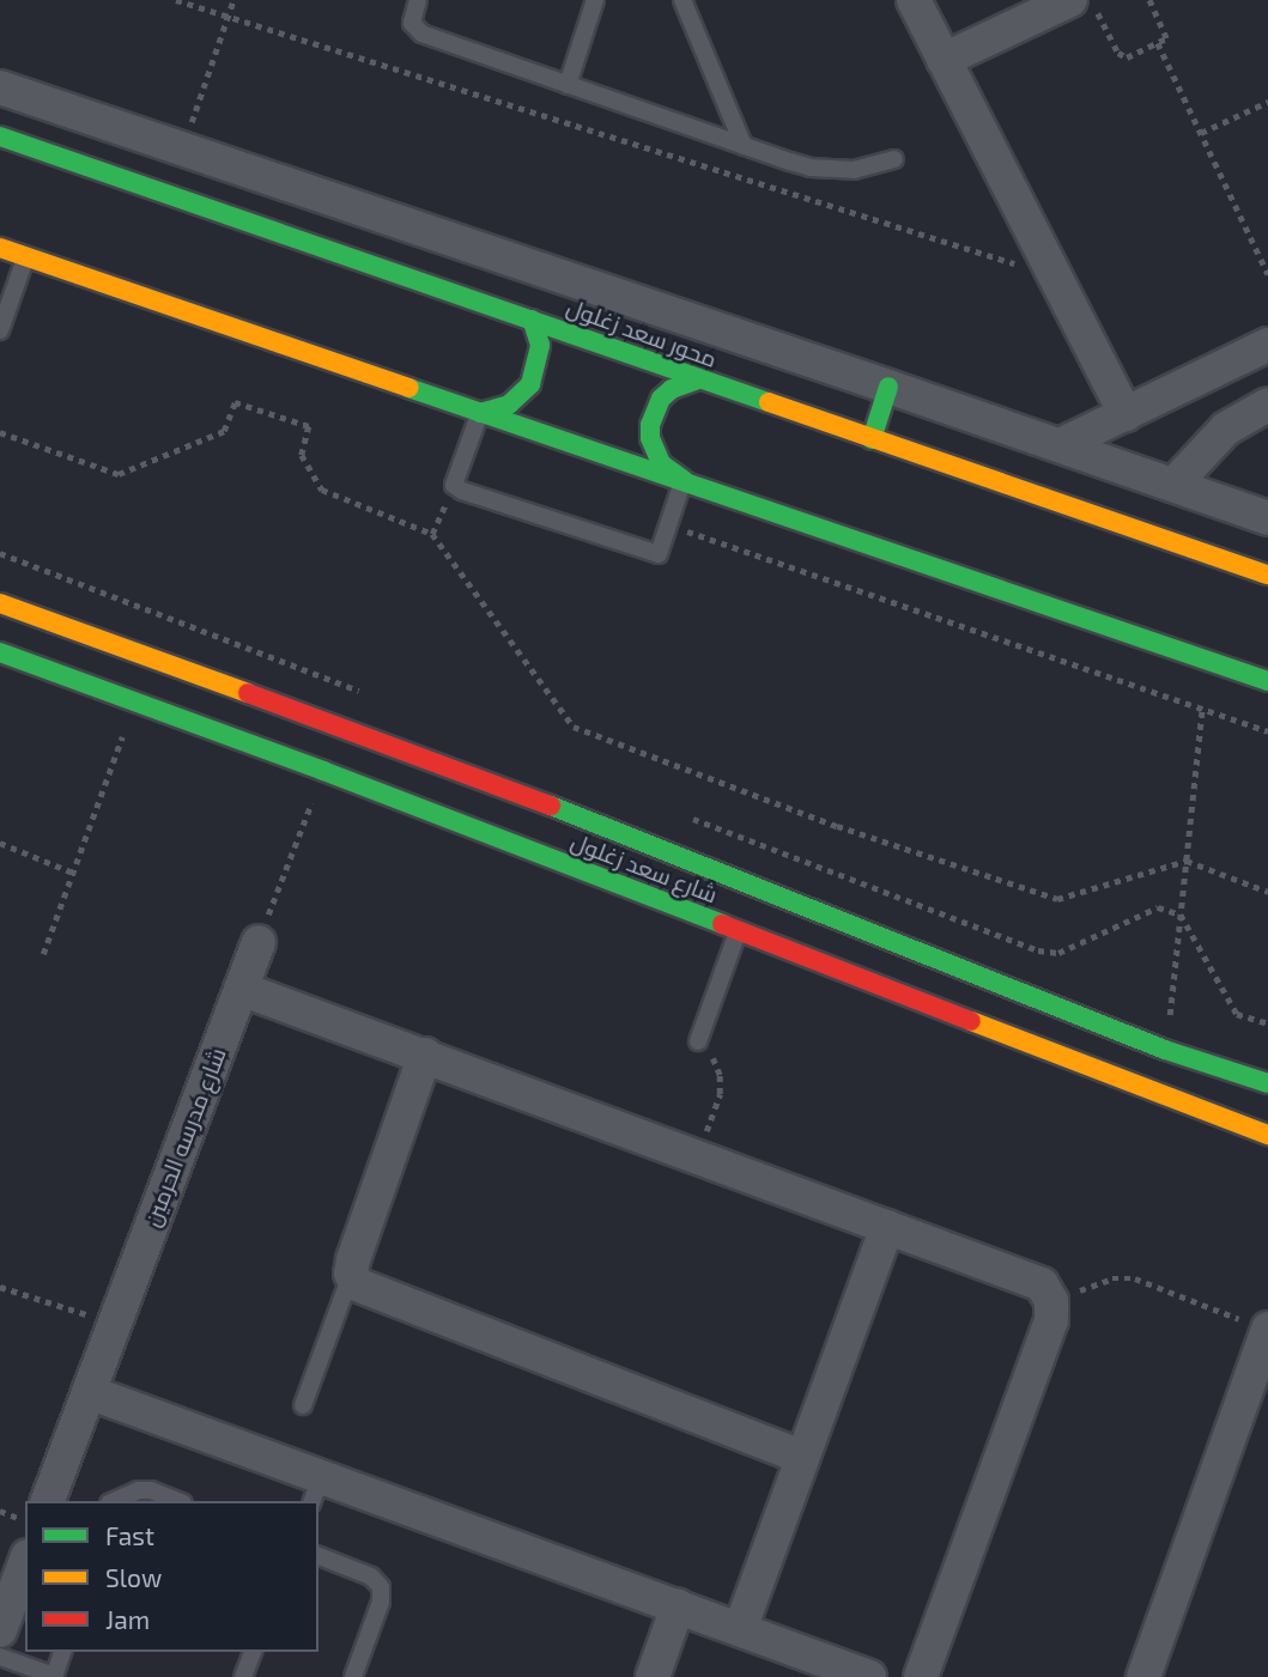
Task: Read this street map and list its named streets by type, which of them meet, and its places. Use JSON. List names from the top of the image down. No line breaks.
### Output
{"streets":{"main road":["محور سعد زغلول","شارع سعد زغلول"],"street":["شارع مدرسه الحرمين"]},"legend":["Fast","Slow","Jam"]}
